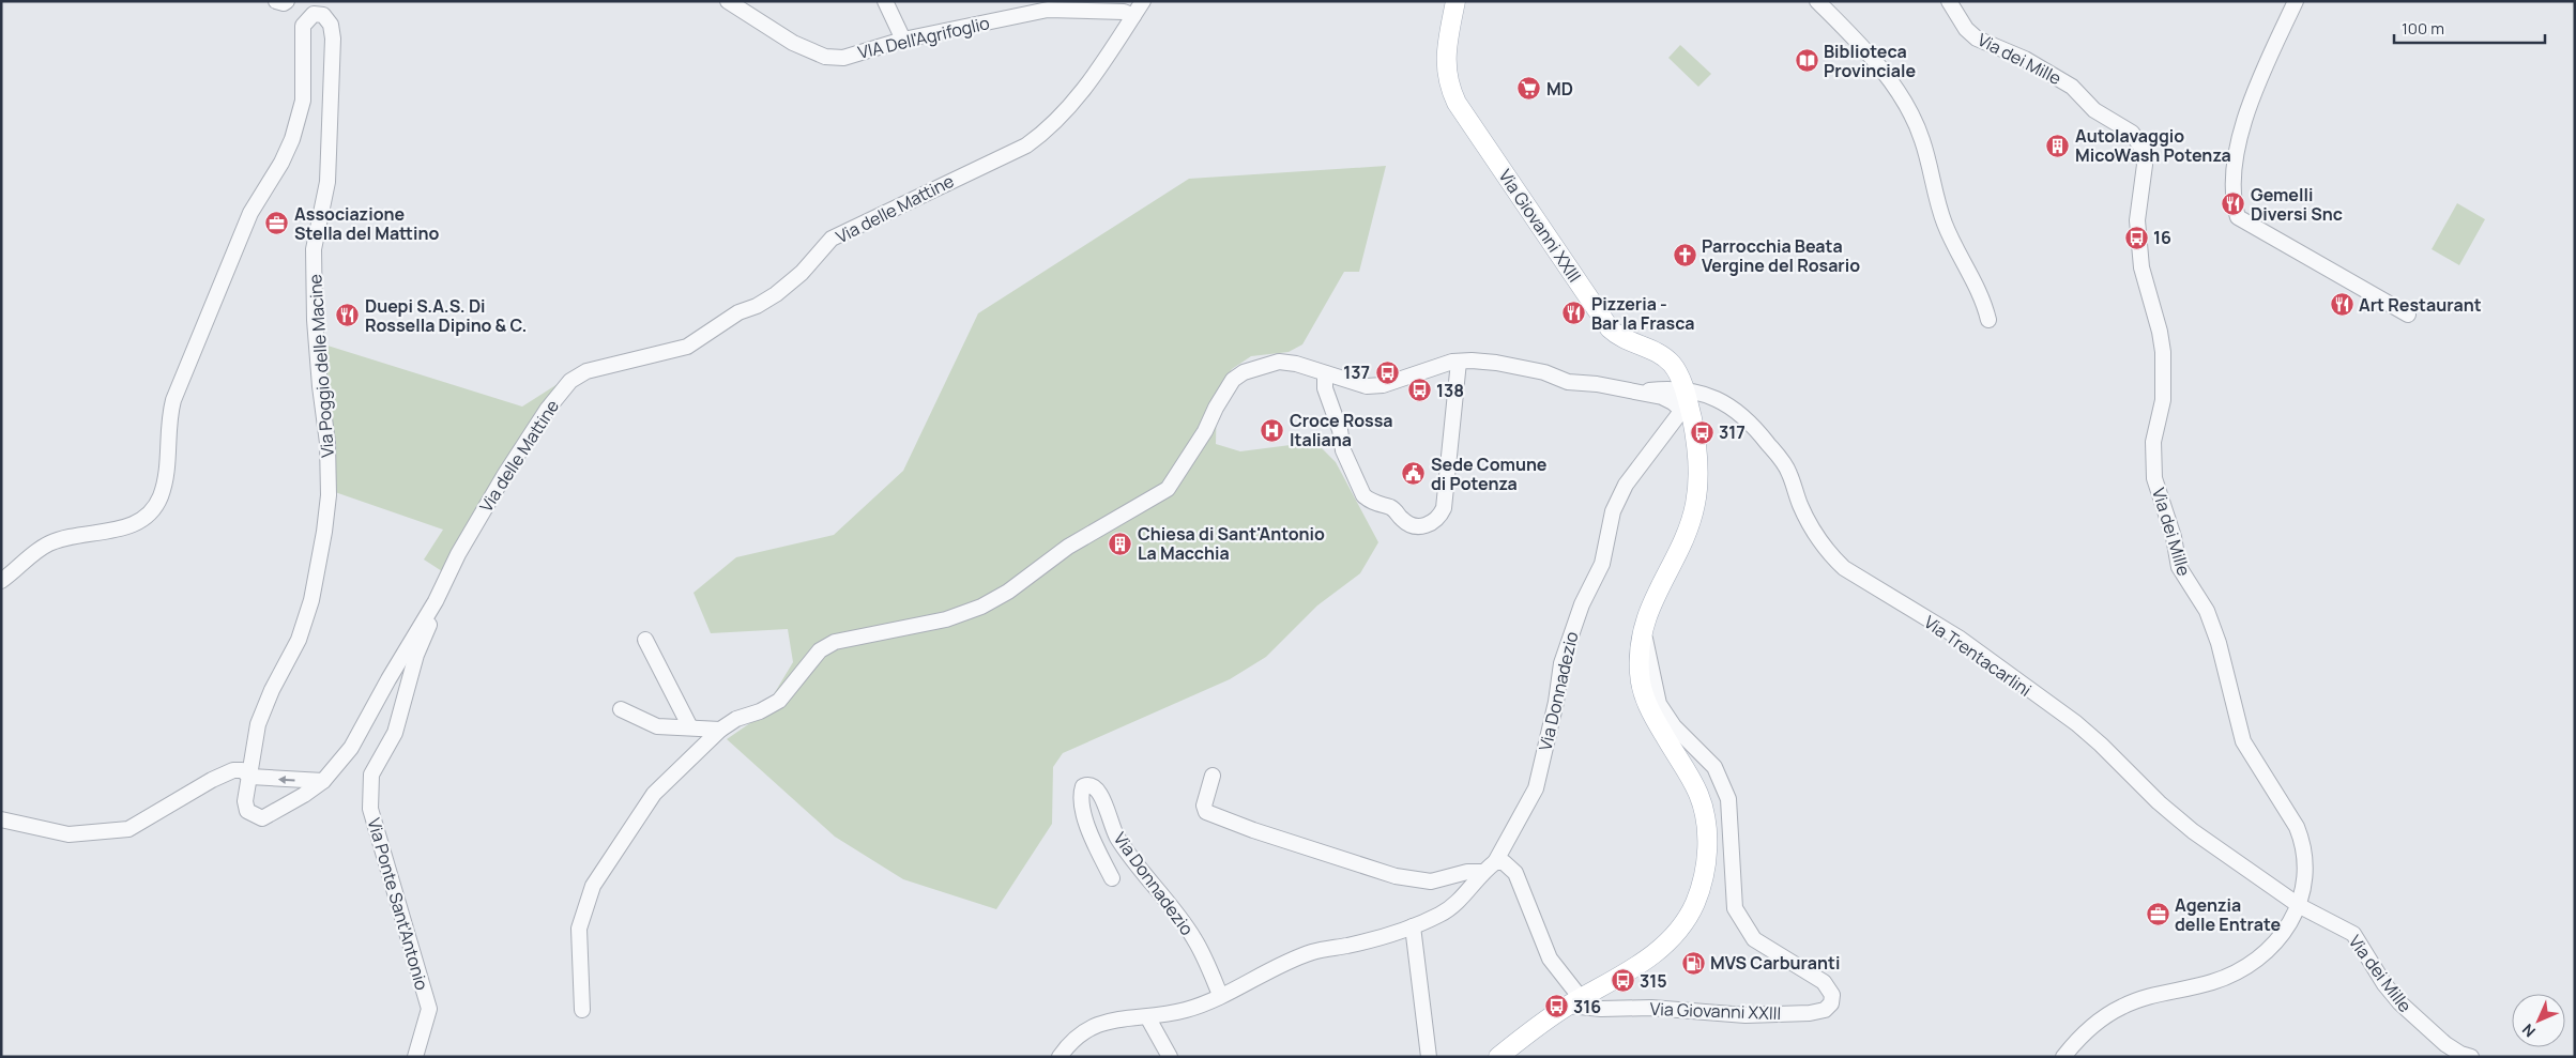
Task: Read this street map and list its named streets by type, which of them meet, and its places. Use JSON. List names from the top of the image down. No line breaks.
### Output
{"streets":{"main road":["Via Giovanni XXIII"],"street":["VIA Dell'Agrifoglio","Via dei Mille","Via delle Mattine","Via Poggio delle Macine","Via Trentacarlini","Via Donnadezio","Via Ponte Sant'Antonio"]},"crossings":[["VIA Dell'Agrifoglio","Via delle Mattine"],["Via dei Mille","Via Trentacarlini"],["Via delle Mattine","Via Poggio delle Macine"],["Via delle Mattine","Via Ponte Sant'Antonio"],["Via Giovanni XXIII","Via Trentacarlini"],["Via Giovanni XXIII","Via Donnadezio"],["Via Trentacarlini","Via Donnadezio"]],"places":{"library":["Biblioteca Provinciale"],"supermarket":["MD"],"building":["Autolavaggio MicoWash Potenza","Chiesa di Sant'Antonio La Macchia"],"restaurant":["Gemelli Diversi Snc","Art Restaurant","Pizzeria - Bar la Frasca","Duepi S.A.S. Di Rossella Dipino & C."],"office":["Associazione Stella del Mattino","Agenzia delle Entrate"],"bus stop":["16","137","138","317","315","316"],"church":["Parrocchia Beata Vergine del Rosario"],"hospital":["Croce Rossa Italiana"],"public building":["Sede Comune di Potenza"],"fuel station":["MVS Carburanti"]},"scale_bar":"100 m","north":"bottom left"}
